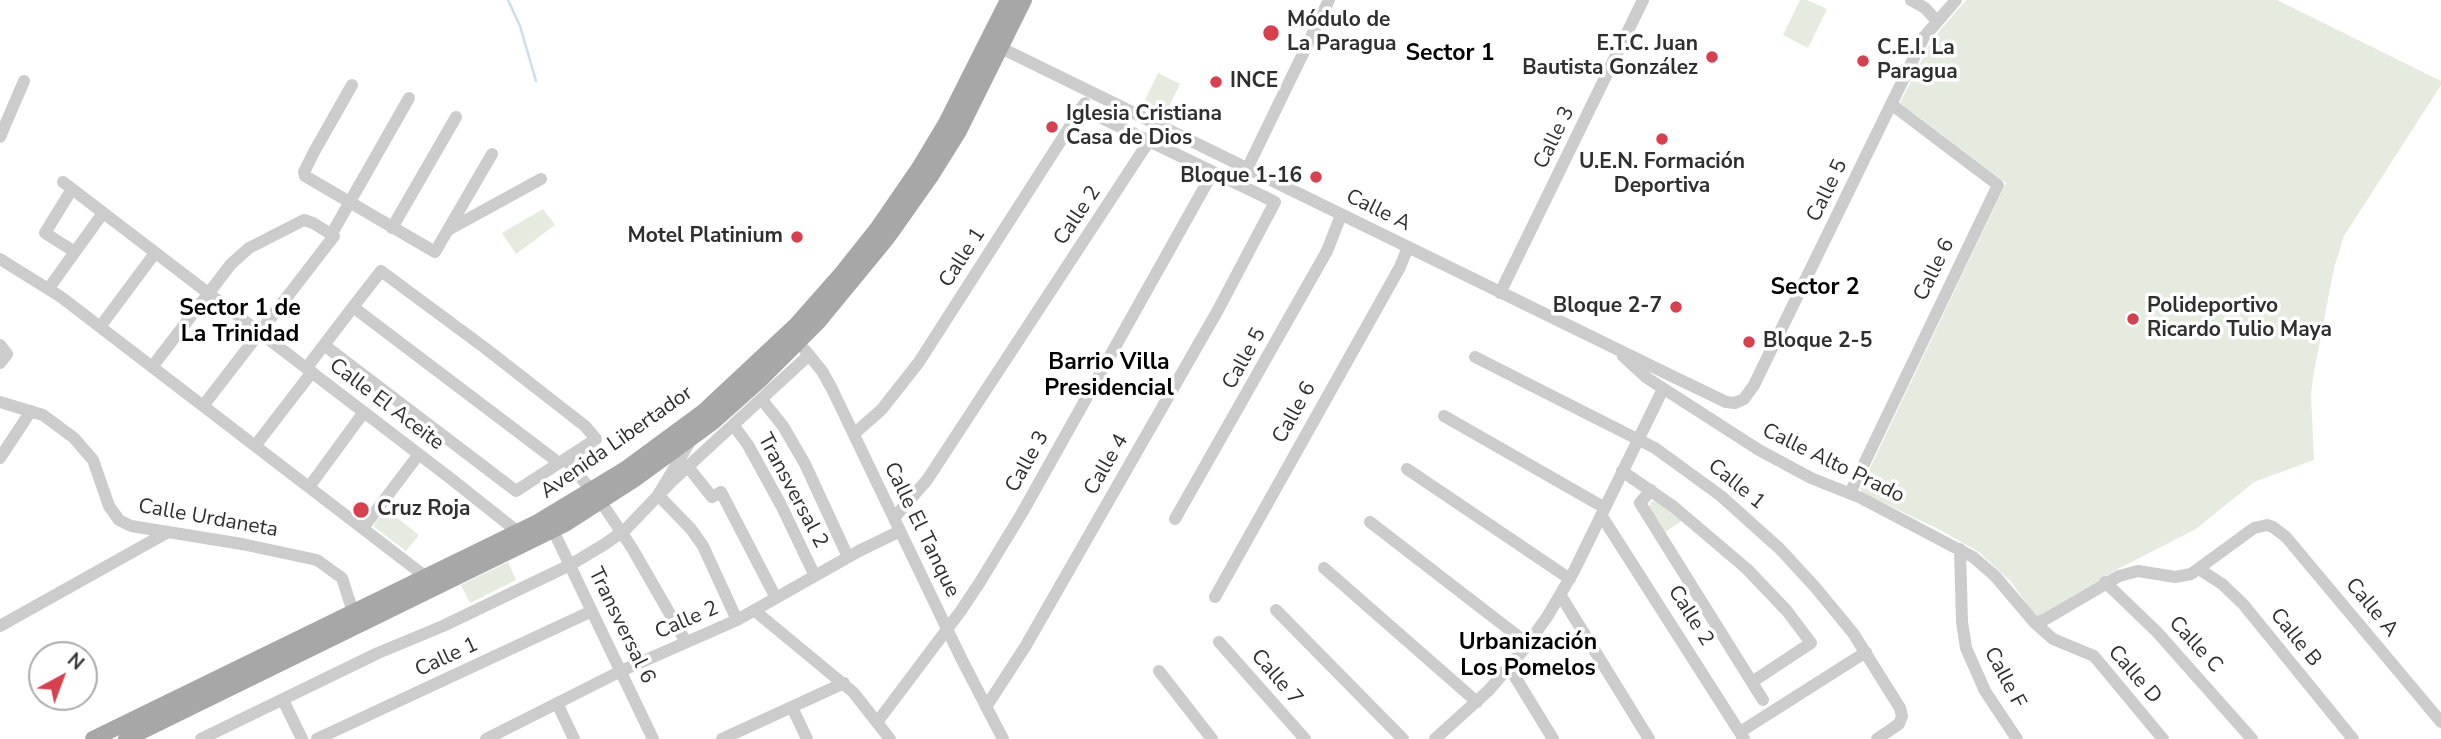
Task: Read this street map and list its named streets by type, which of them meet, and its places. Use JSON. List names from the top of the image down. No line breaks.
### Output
{"streets":{"main road":["Avenida Libertador"],"street":["Calle 3","Calle 5","Calle A","Calle 2","Calle 1","Calle 6","Calle El Aceite","Calle Alto Prado","Calle 4","Transversal 2","Calle Urdaneta","Calle El Tanque","Transversal 6","Calle B","Calle C","Calle D","Calle 7","Calle F"]},"crossings":[["Calle 3","Calle A"],["Calle 3","Calle El Tanque"],["Calle 5","Calle A"],["Calle 5","Calle 6"],["Calle A","Calle 1"],["Calle A","Calle 6"],["Calle A","Avenida Libertador"],["Calle A","Calle Alto Prado"],["Calle A","Calle B"],["Calle 2","Transversal 2"],["Calle 2","Calle El Tanque"],["Calle 2","Transversal 6"],["Calle 1","Calle El Tanque"],["Calle 1","Transversal 6"],["Calle 6","Calle Alto Prado"],["Calle El Aceite","Avenida Libertador"],["Avenida Libertador","Transversal 2"],["Avenida Libertador","Calle Urdaneta"],["Avenida Libertador","Calle El Tanque"],["Avenida Libertador","Transversal 6"],["Calle Alto Prado","Calle D"],["Calle Alto Prado","Calle F"],["Calle 4","Calle El Tanque"]],"districts":["Sector 1","Sector 2","Sector 1 de La Trinidad","Barrio Villa Presidencial","Urbanización Los Pomelos"],"places":["Módulo de La Paragua","E.T.C. Juan Bautista González","C.E.I. La Paragua","INCE","Iglesia Cristiana Casa de Dios","U.E.N. Formación Deportiva","Bloque 1-16","Motel Platinium","Bloque 2-7","Polideportivo Ricardo Tulio Maya","Bloque 2-5","Cruz Roja"],"north":"top right"}
